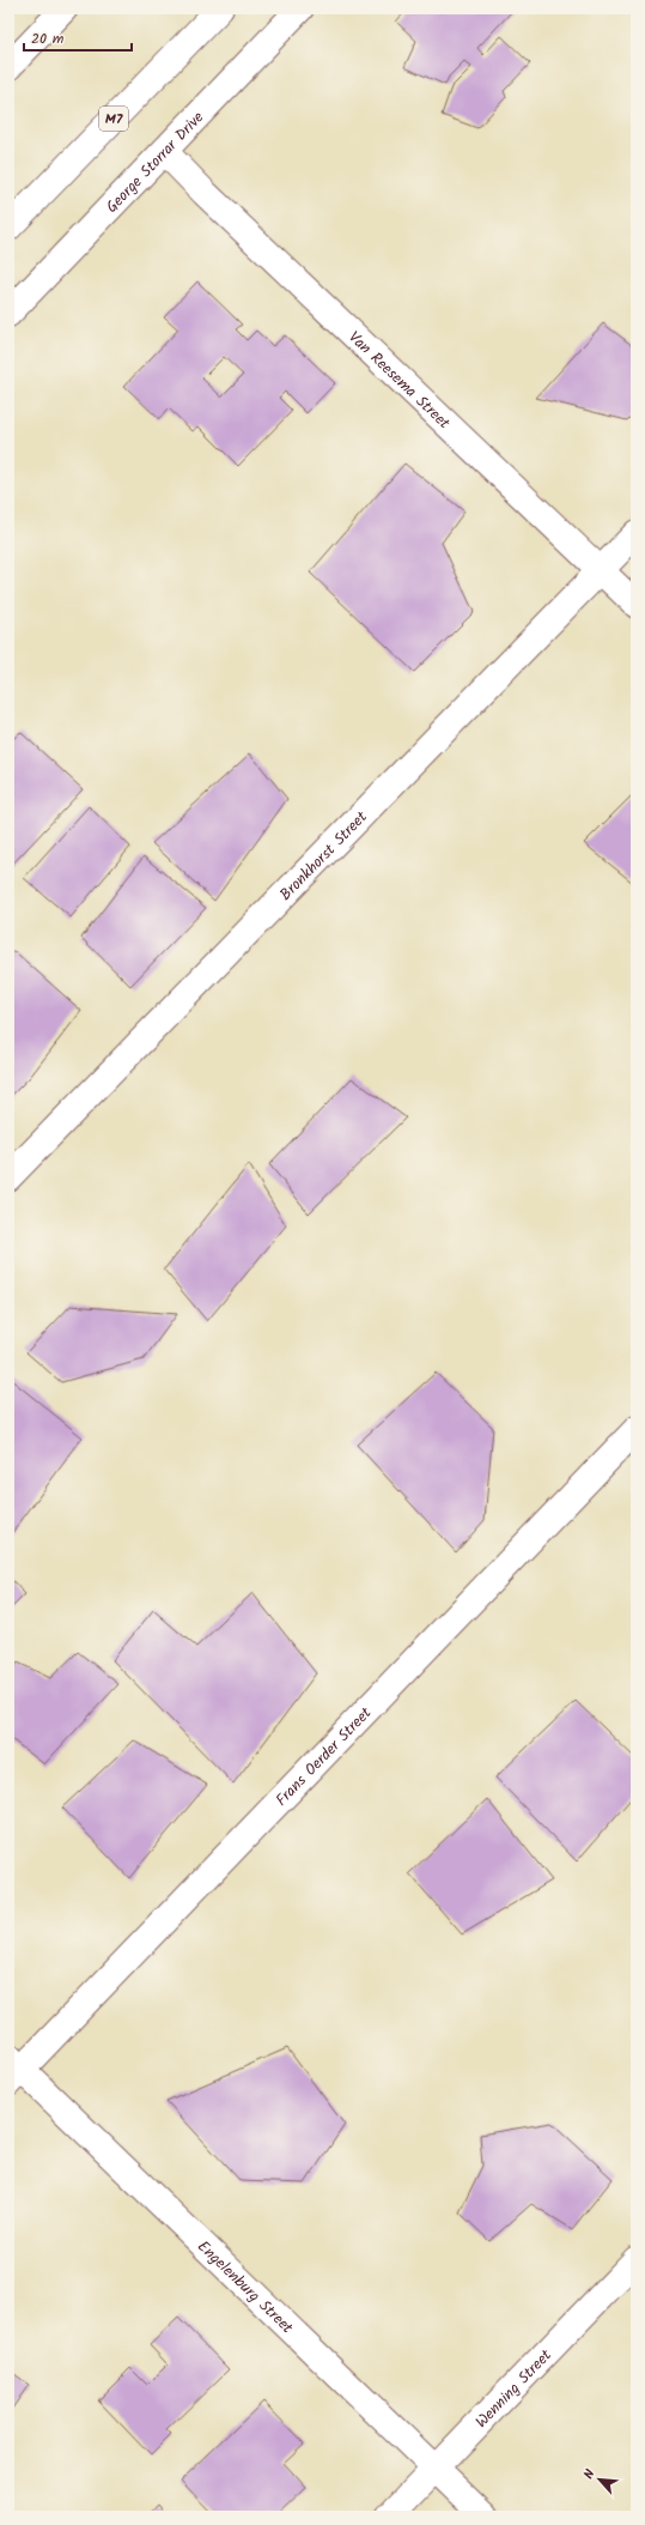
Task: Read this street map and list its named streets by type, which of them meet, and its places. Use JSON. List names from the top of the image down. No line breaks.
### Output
{"streets":{"street":["M7","George Storrar Drive","Van Reesema Street","Bronkhorst Street","Frans Oerder Street","Engelenburg Street","Wenning Street"]},"crossings":[["George Storrar Drive","Van Reesema Street"],["Van Reesema Street","Bronkhorst Street"],["Frans Oerder Street","Engelenburg Street"],["Engelenburg Street","Wenning Street"]],"scale_bar":"20 m","north":"top left"}
